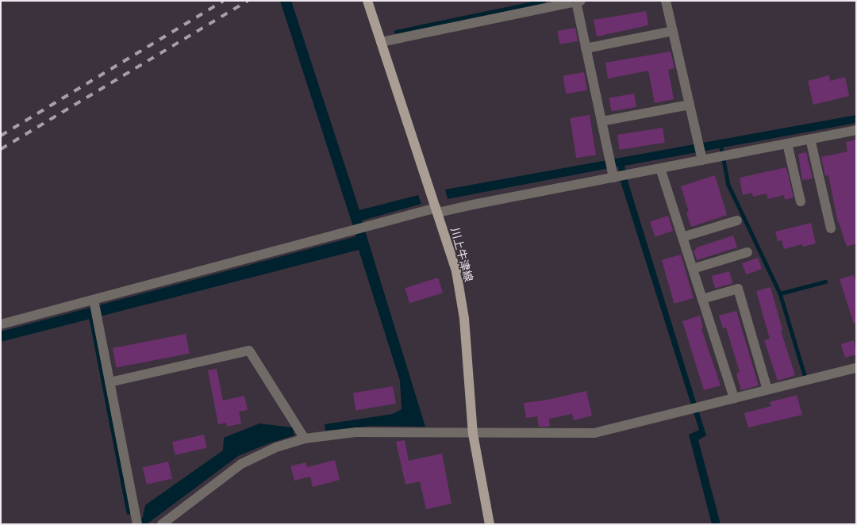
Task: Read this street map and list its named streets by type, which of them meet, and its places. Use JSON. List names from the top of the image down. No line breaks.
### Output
{"streets":{"main road":["川上牛津線"]}}
